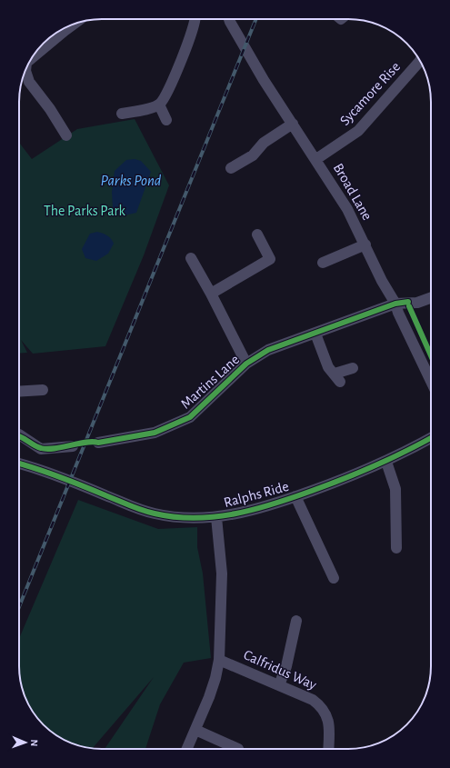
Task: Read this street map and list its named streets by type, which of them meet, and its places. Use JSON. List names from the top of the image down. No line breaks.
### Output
{"streets":{"street":["Sycamore Rise","Broad Lane","Martins Lane","Ralphs Ride","Calfridus Way"]},"crossings":[["Sycamore Rise","Broad Lane"],["Broad Lane","Martins Lane"]],"water":["Parks Pond"],"parks":["The Parks Park"],"north":"right"}
